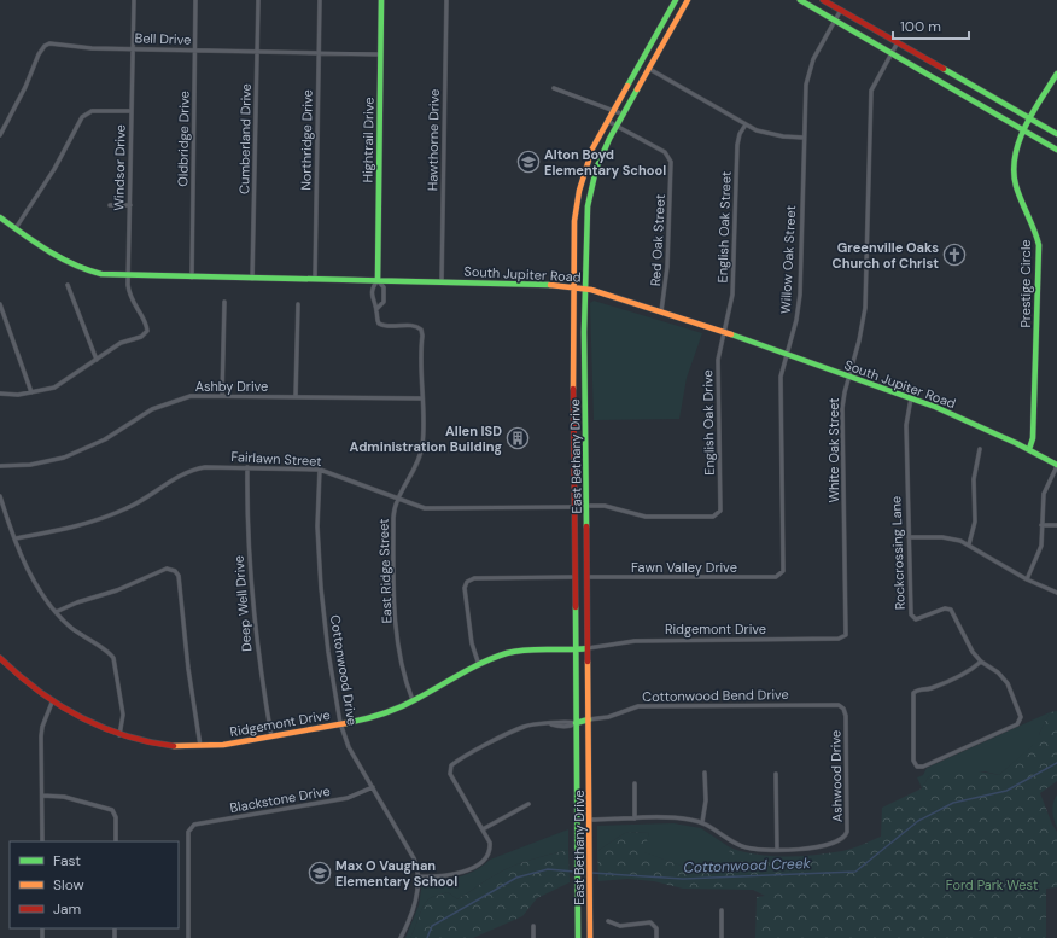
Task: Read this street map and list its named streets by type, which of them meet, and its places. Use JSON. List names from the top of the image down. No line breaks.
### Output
{"streets":{"main road":["Hightrail Drive","South Jupiter Road","Prestige Circle","East Bethany Drive","Ridgemont Drive"],"street":["Bell Drive","Oldbridge Drive","Cumberland Drive","Northridge Drive","Hawthorne Drive","Windsor Drive","English Oak Street","Red Oak Street","Willow Oak Street","Ashby Drive","English Oak Drive","White Oak Street","Fairlawn Street","Rockcrossing Lane","Fawn Valley Drive","East Ridge Street","Deep Well Drive","Cottonwood Drive","Cottonwood Bend Drive","Ashwood Drive","Blackstone Drive"]},"crossings":[["Bell Drive","Oldbridge Drive"],["Bell Drive","Cumberland Drive"],["Bell Drive","Northridge Drive"],["Bell Drive","Hightrail Drive"],["Bell Drive","Windsor Drive"],["Oldbridge Drive","South Jupiter Road"],["Cumberland Drive","South Jupiter Road"],["Northridge Drive","South Jupiter Road"],["Hightrail Drive","South Jupiter Road"],["Hightrail Drive","East Ridge Street"],["Hawthorne Drive","South Jupiter Road"],["Windsor Drive","South Jupiter Road"],["English Oak Street","South Jupiter Road"],["English Oak Street","English Oak Drive"],["Red Oak Street","South Jupiter Road"],["Red Oak Street","East Bethany Drive"],["Willow Oak Street","South Jupiter Road"],["Willow Oak Street","Fawn Valley Drive"],["South Jupiter Road","Prestige Circle"],["South Jupiter Road","English Oak Drive"],["South Jupiter Road","White Oak Street"],["South Jupiter Road","East Bethany Drive"],["South Jupiter Road","Rockcrossing Lane"],["Ashby Drive","East Ridge Street"],["English Oak Drive","East Bethany Drive"],["White Oak Street","Ridgemont Drive"],["East Bethany Drive","Fairlawn Street"],["East Bethany Drive","Fawn Valley Drive"],["East Bethany Drive","Ridgemont Drive"],["East Bethany Drive","Cottonwood Bend Drive"],["East Bethany Drive","Ashwood Drive"],["Fairlawn Street","East Ridge Street"],["Fairlawn Street","Deep Well Drive"],["Fairlawn Street","Cottonwood Drive"],["East Ridge Street","Ridgemont Drive"],["Deep Well Drive","Ridgemont Drive"],["Ridgemont Drive","Cottonwood Drive"],["Cottonwood Drive","Blackstone Drive"],["Cottonwood Bend Drive","Ashwood Drive"]],"water":["Cottonwood Creek"],"parks":["Ford Park West"],"places":{"school or university":["Alton Boyd Elementary School","Max O Vaughan Elementary School"],"church":["Greenville Oaks Church of Christ"],"building":["Allen ISD Administration Building"]},"legend":["Fast","Slow","Jam"],"scale_bar":"100 m"}
